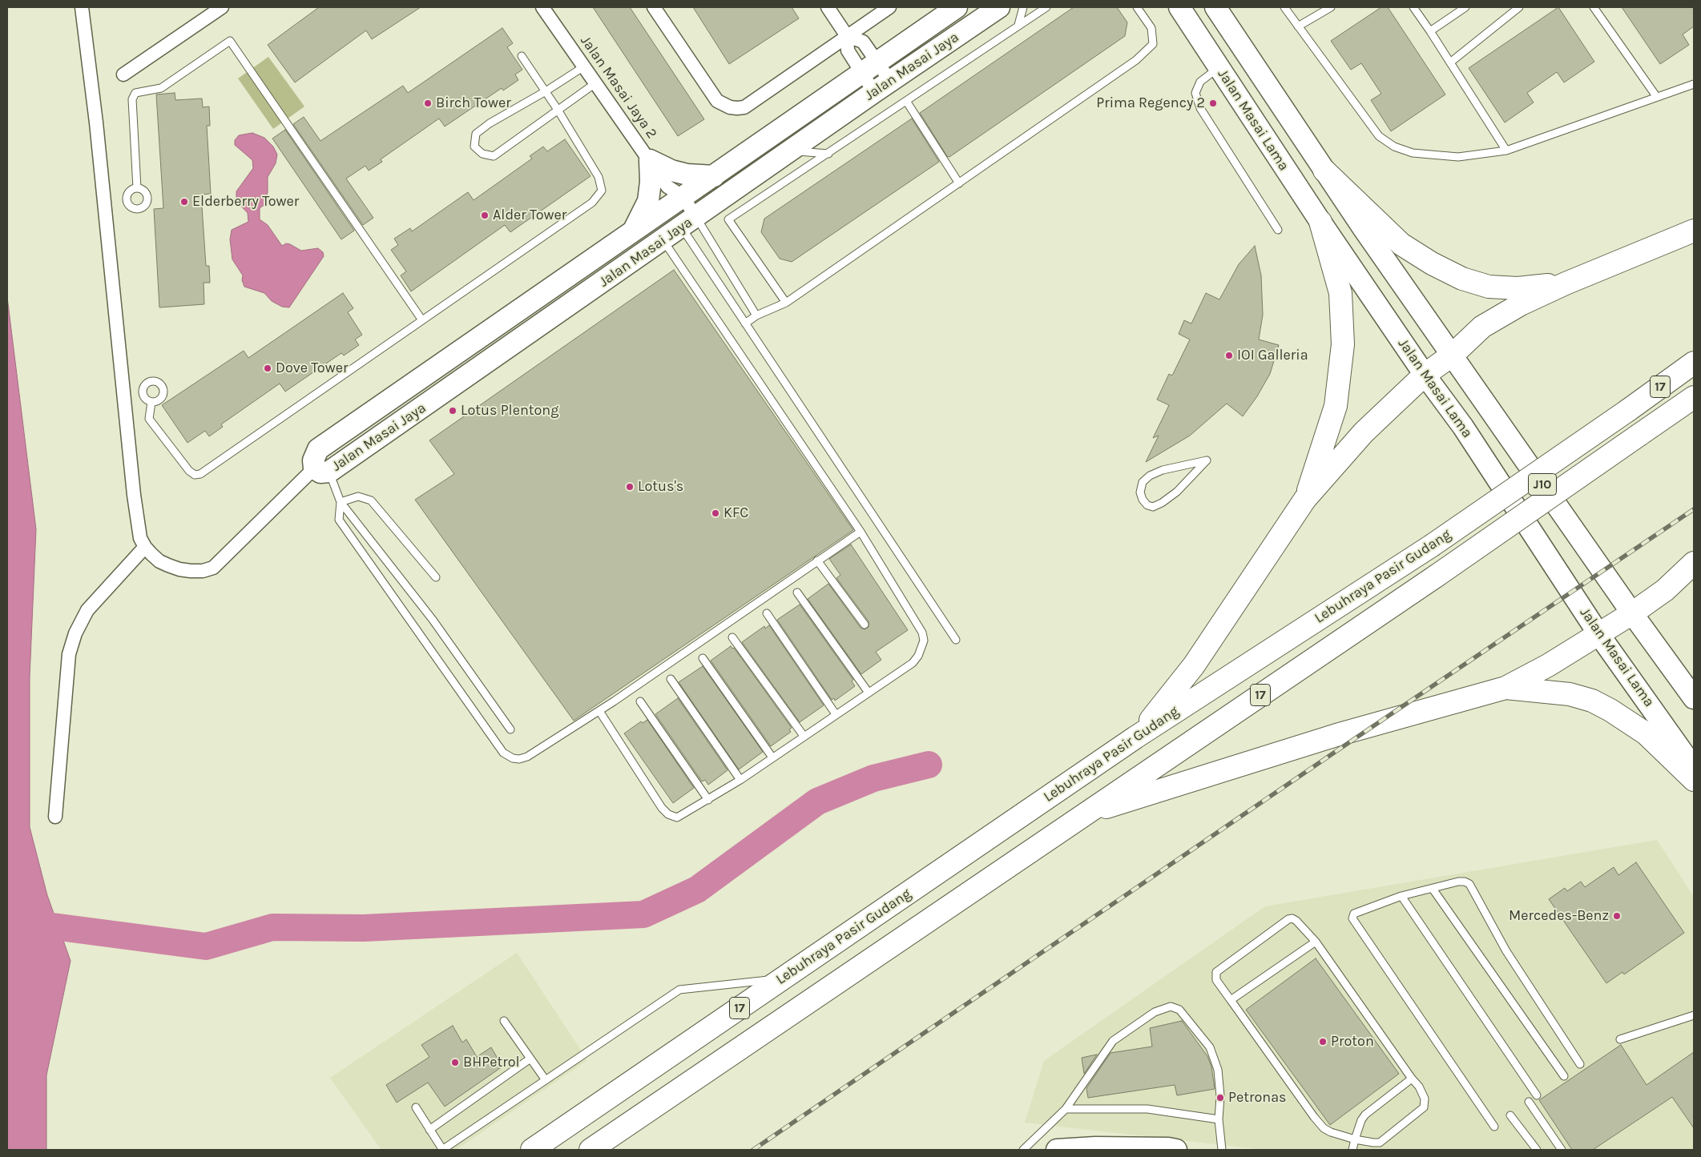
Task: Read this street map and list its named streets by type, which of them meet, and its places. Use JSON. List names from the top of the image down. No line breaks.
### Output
{"streets":{"highway":["17","Lebuhraya Pasir Gudang"],"main road":["Jalan Masai Jaya","Jalan Masai Lama","J10"],"street":["Jalan Masai Jaya 2"]},"crossings":[["Jalan Masai Jaya","Jalan Masai Jaya 2"]],"places":["Birch Tower","Prima Regency 2","Elderberry Tower","Alder Tower","IOI Galleria","Dove Tower","Lotus Plentong","Lotus's","KFC","Mercedes-Benz","Proton","BHPetrol","Petronas"]}
